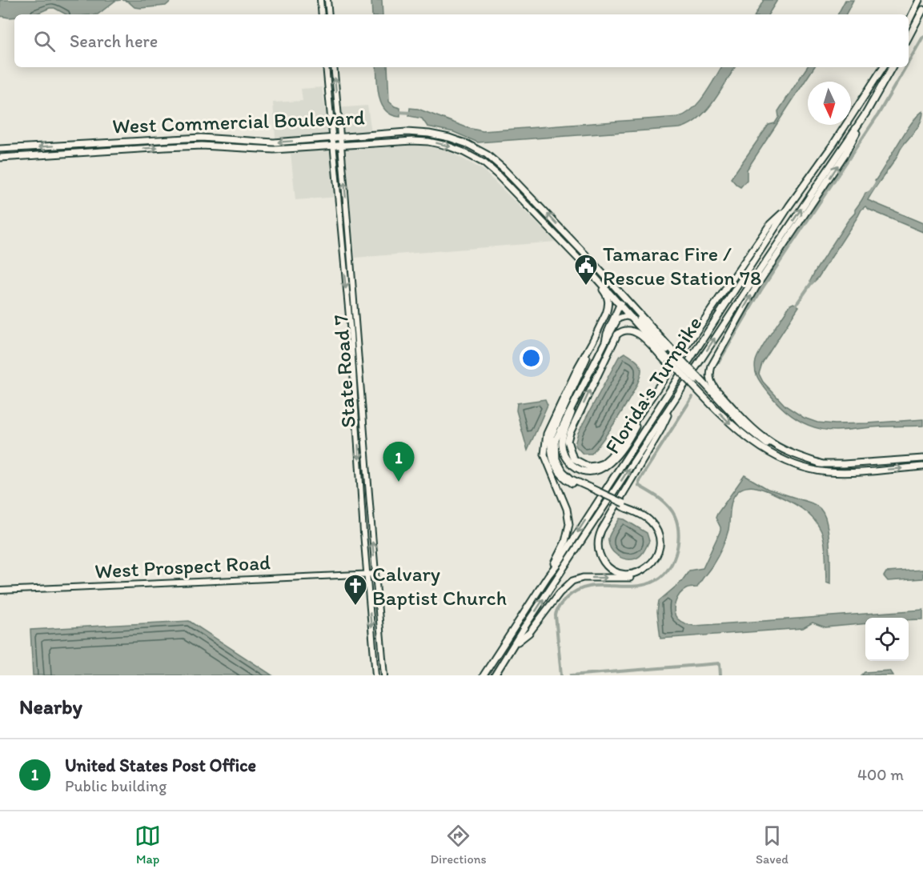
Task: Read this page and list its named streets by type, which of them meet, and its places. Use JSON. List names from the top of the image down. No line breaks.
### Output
{"streets":{"highway":["West Commercial Boulevard","Florida's Turnpike"],"main road":["State Road 7","West Prospect Road"]},"crossings":[["West Commercial Boulevard","State Road 7"],["State Road 7","West Prospect Road"]],"places":{"public building":["Tamarac Fire / Rescue Station 78"],"church":["Calvary Baptist Church"]},"north":"bottom","page":{"search":"Search here","pins":"1","heading":"Nearby","list":[{"mark":"1","name":"United States Post Office","note":"Public building","value":"400 m"}],"nav":["Map","Directions","Saved"]}}
